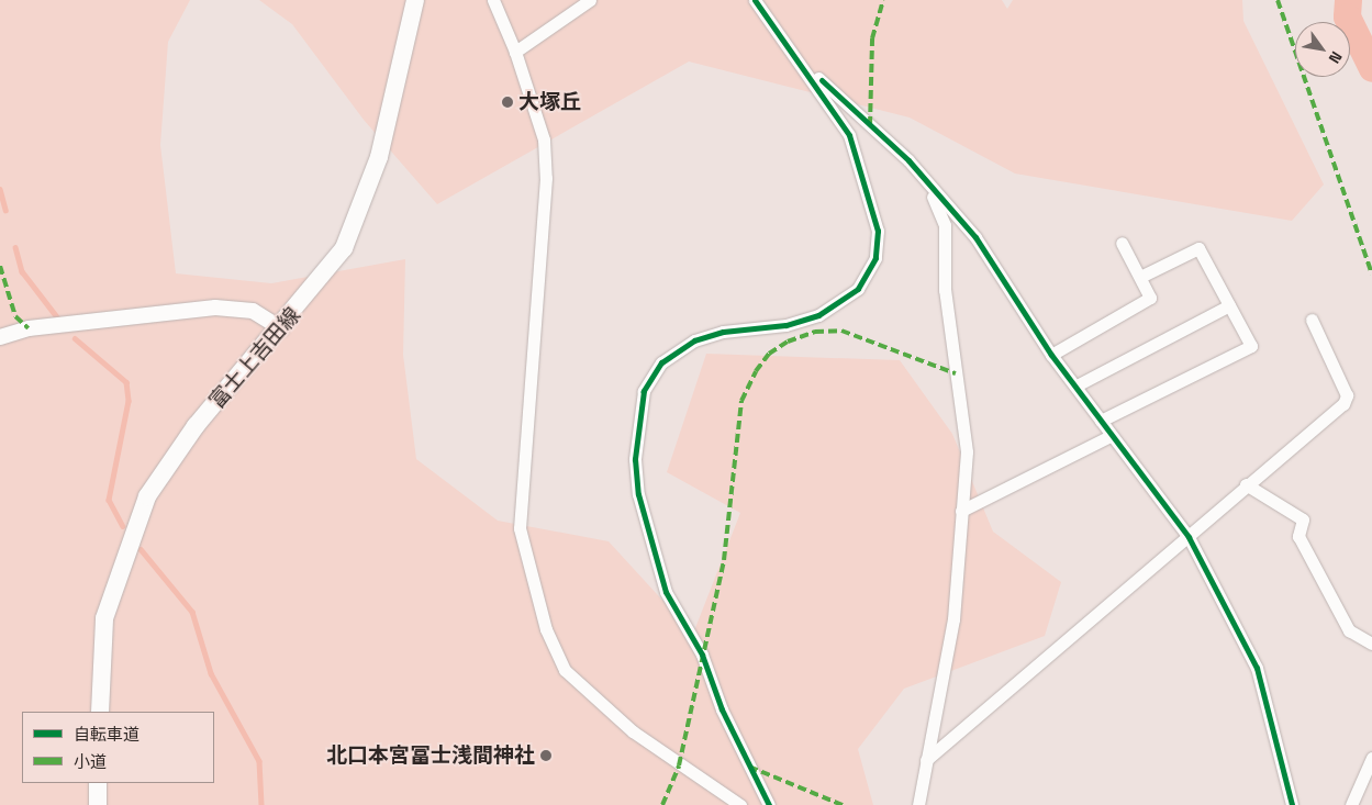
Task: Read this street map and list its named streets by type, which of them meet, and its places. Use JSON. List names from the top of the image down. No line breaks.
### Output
{"streets":{"main road":["富士上吉田線"]},"places":["大塚丘","北口本宮冨士浅間神社"],"legend":["自転車道","小道"],"north":"bottom right"}
